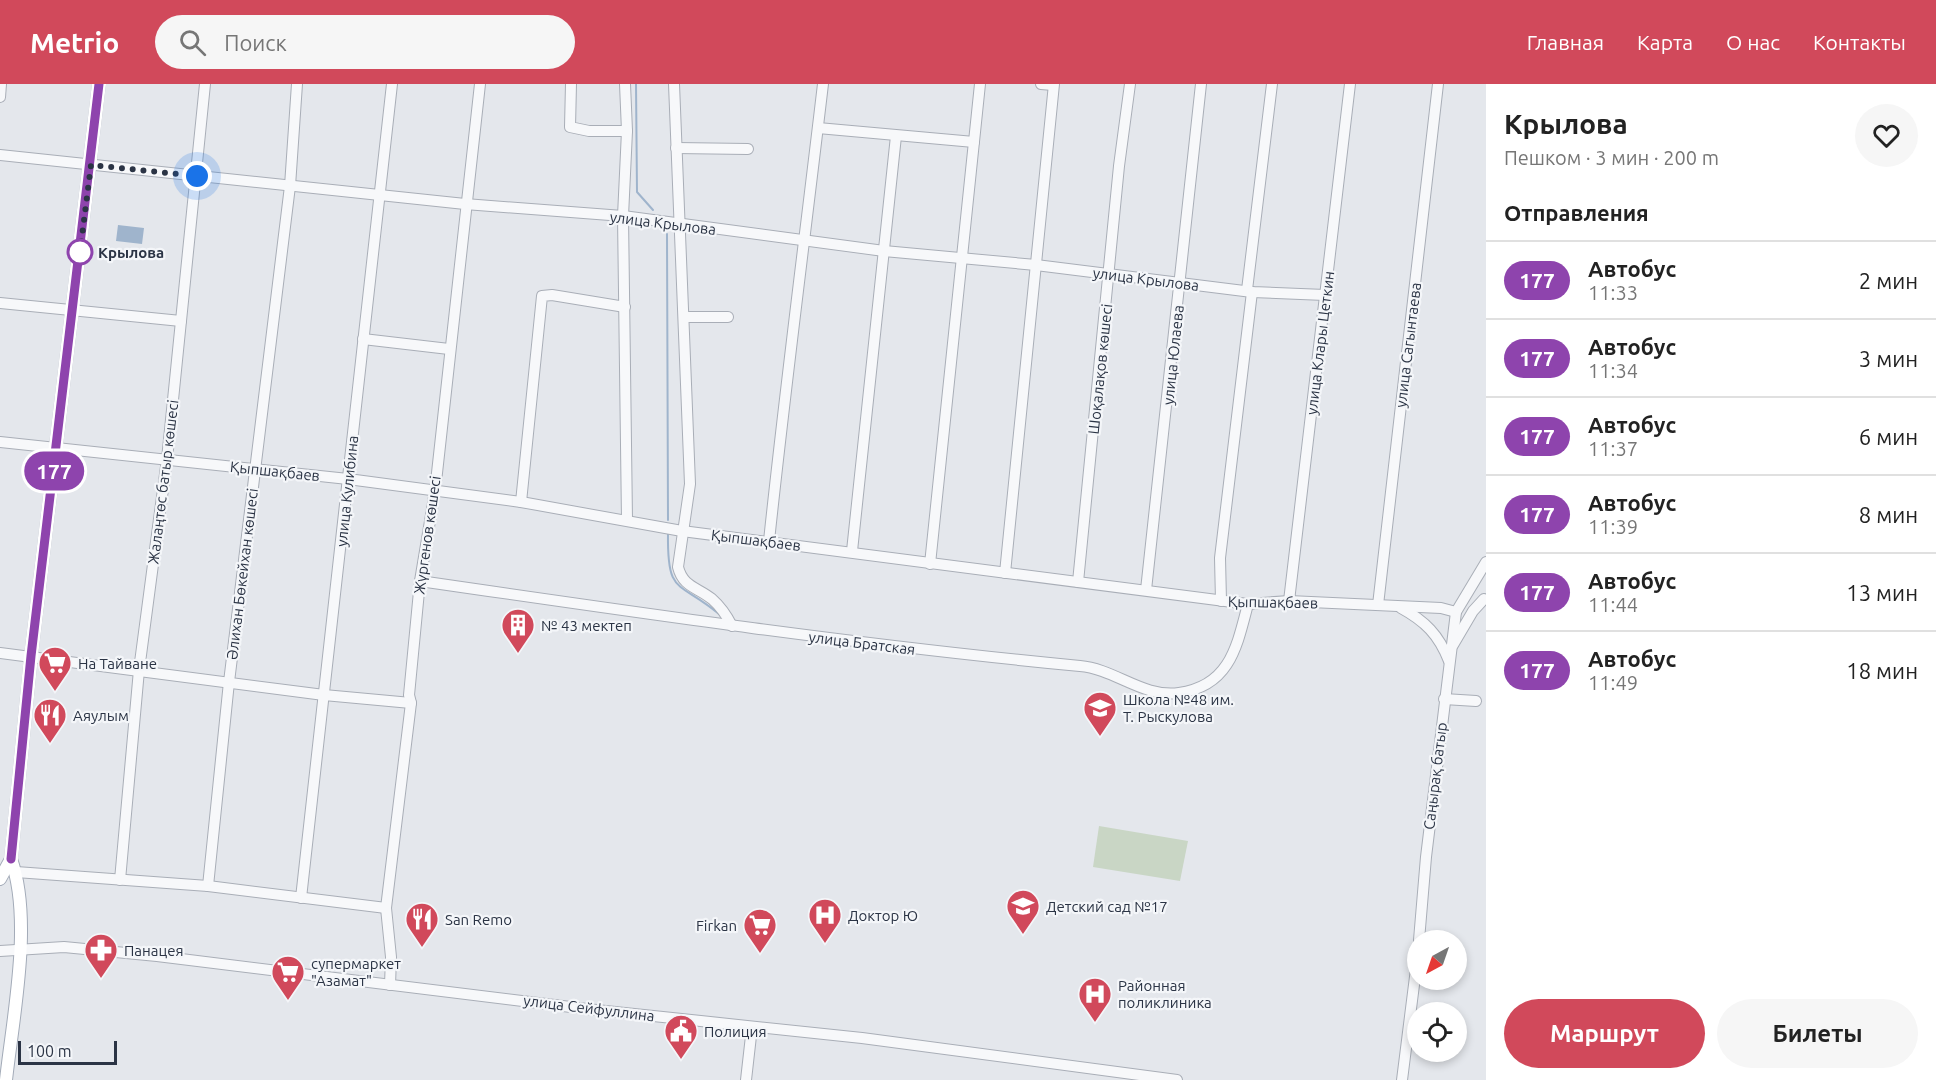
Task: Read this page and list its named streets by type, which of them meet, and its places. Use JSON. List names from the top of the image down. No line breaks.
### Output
{"streets":{"street":["улица Крылова","улица Клары Цеткин","улица Сагынтаева","улица Юлаева","Шоқалақов көшесі","Қыпшақбаев","Жалаңтөс батыр көшесі","улица Кулибина","Жүргенов көшесі","Әлихан Бөкейхан көшесі","улица Братская","Саңырақ батыр","улица Сейфуллина"]},"crossings":[["улица Крылова","улица Клары Цеткин"],["улица Крылова","улица Юлаева"],["улица Крылова","Шоқалақов көшесі"],["улица Крылова","Жалаңтөс батыр көшесі"],["улица Крылова","улица Кулибина"],["улица Крылова","Жүргенов көшесі"],["улица Крылова","Әлихан Бөкейхан көшесі"],["улица Клары Цеткин","Қыпшақбаев"],["улица Сагынтаева","Қыпшақбаев"],["улица Юлаева","Қыпшақбаев"],["Шоқалақов көшесі","Қыпшақбаев"],["Қыпшақбаев","Жалаңтөс батыр көшесі"],["Қыпшақбаев","улица Кулибина"],["Қыпшақбаев","Жүргенов көшесі"],["Қыпшақбаев","Әлихан Бөкейхан көшесі"],["Қыпшақбаев","улица Братская"],["Қыпшақбаев","Саңырақ батыр"],["Жүргенов көшесі","улица Братская"],["Жүргенов көшесі","улица Сейфуллина"]],"places":{"other":["Крылова"],"building":["№ 43 мектеп"],"supermarket":["На Тайване","Firkan","супермаркет \"Азамат\""],"school or university":["Школа №48 им. Т. Рыскулова","Детский сад №17"],"restaurant":["Аяулым","San Remo"],"hospital":["Доктор Ю","Районная поликлиника"],"pharmacy":["Панацея"],"public building":["Полиция"]},"lines":["bus line 177"],"scale_bar":"100 m","north":"bottom left","page":{"header":"Metrio","search":"Поиск","nav":["Главная","Карта","О нас","Контакты"],"on_map":"177","heading":[["Крылова","Пешком · 3 мин · 200 m"],"Отправления"],"list":[{"mark":"177","name":"Автобус","note":"11:33","value":"2 мин"},{"mark":"177","name":"Автобус","note":"11:34","value":"3 мин"},{"mark":"177","name":"Автобус","note":"11:37","value":"6 мин"},{"mark":"177","name":"Автобус","note":"11:39","value":"8 мин"},{"mark":"177","name":"Автобус","note":"11:44","value":"13 мин"},{"mark":"177","name":"Автобус","note":"11:49","value":"18 мин"}],"buttons":["Маршрут","Билеты"],"scale":"100 m"}}
